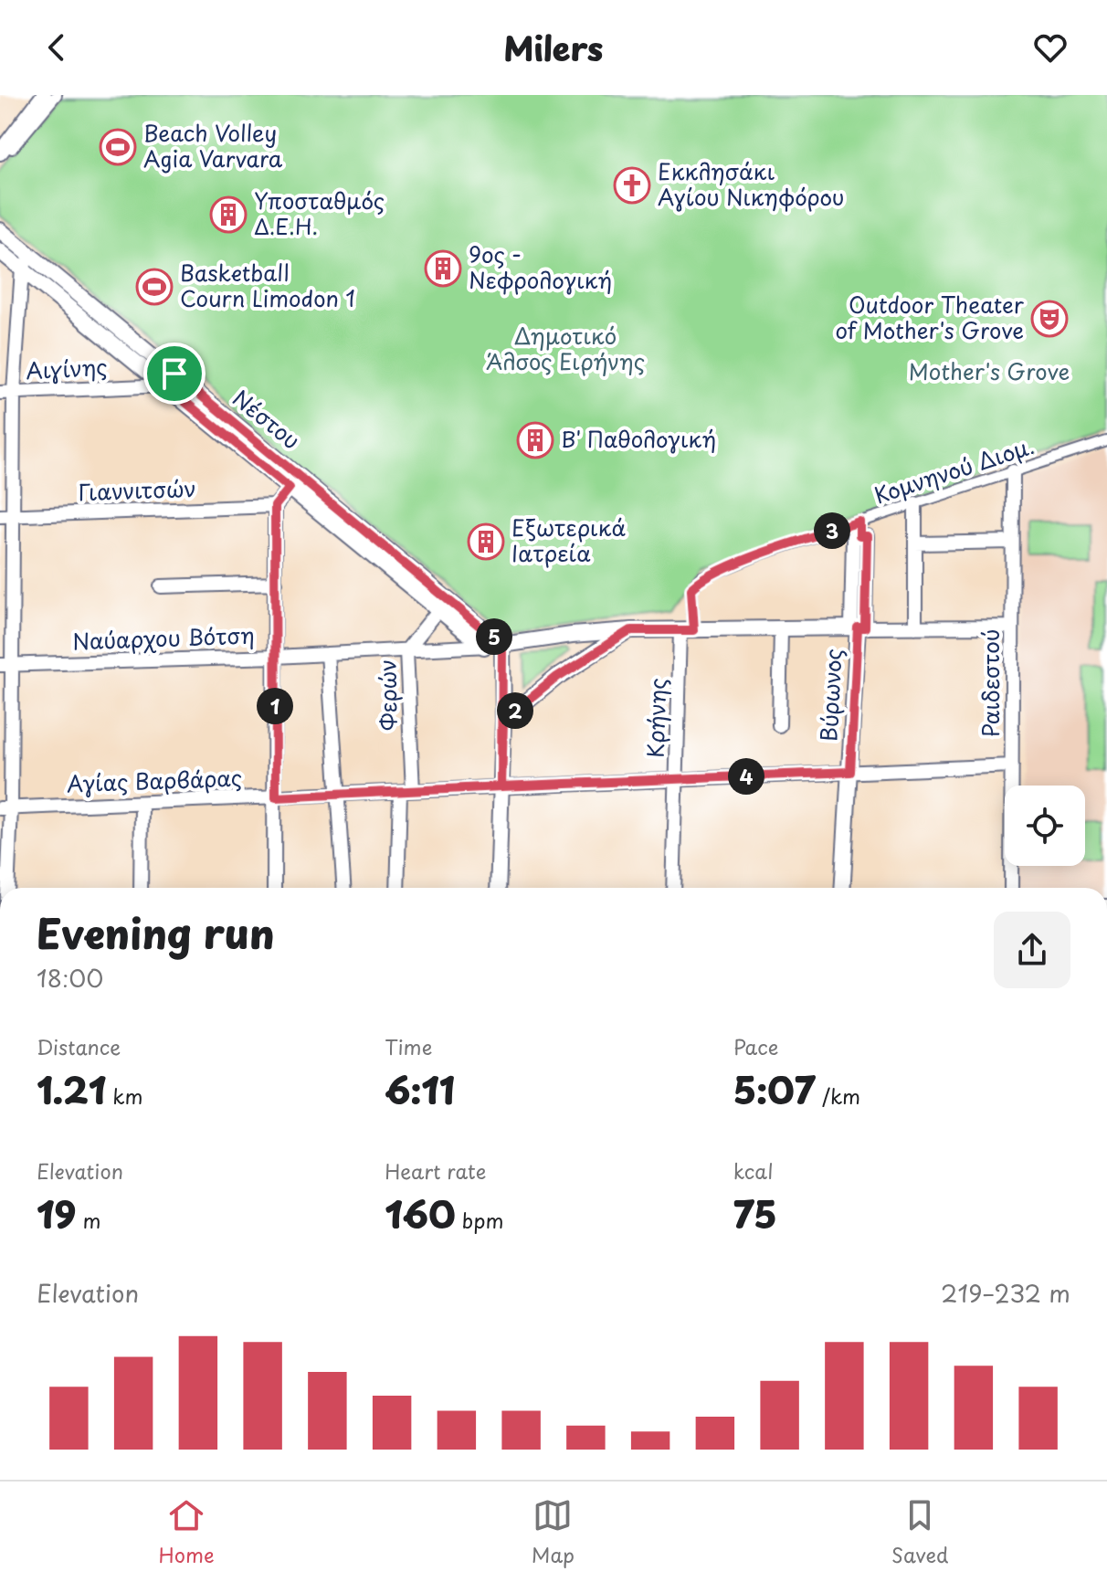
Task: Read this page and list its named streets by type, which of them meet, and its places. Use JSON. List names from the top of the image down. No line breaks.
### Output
{"streets":{"street":["Αιγίνης","Νέστου","Κομνηνού Διομ.","Γιαννιτσών","Ναύαρχου Βότση","Ραιδεστού","Φερών","Βύρωνος","Κρήνης","Αγίας Βαρβάρας"]},"crossings":[["Αιγίνης","Νέστου"],["Νέστου","Ναύαρχου Βότση"],["Νέστου","Φερών"],["Κομνηνού Διομ.","Ραιδεστού"],["Κομνηνού Διομ.","Βύρωνος"],["Κομνηνού Διομ.","Κρήνης"],["Ναύαρχου Βότση","Φερών"],["Ραιδεστού","Αγίας Βαρβάρας"],["Φερών","Αγίας Βαρβάρας"],["Βύρωνος","Αγίας Βαρβάρας"],["Κρήνης","Αγίας Βαρβάρας"]],"parks":["Δημοτικό Άλσος Ειρήνης","Mother's Grove"],"places":{"sports":["Beach Volley Agia Varvara","Basketball Courn Limodon 1"],"church":["Εκκλησάκι Αγίου Νικηφόρου"],"building":["Υποσταθμός Δ.Ε.Η.","9ος - Νεφρολογική","Β' Παθολογική","Εξωτερικά Ιατρεία"],"theatre":["Outdoor Theater of Mother's Grove"]},"page":{"header":"Milers","pins":["3","5","1","2","4"],"heading":["Evening run","18:00"],"stats":[["Distance","1.21 km"],["Time","6:11"],["Pace","5:07 /km"],["Elevation","19 m"],["Heart rate","160 bpm"],["kcal","75"]],"chart":["Elevation","219–232 m"],"tabs":["Home","Map","Saved"]}}
